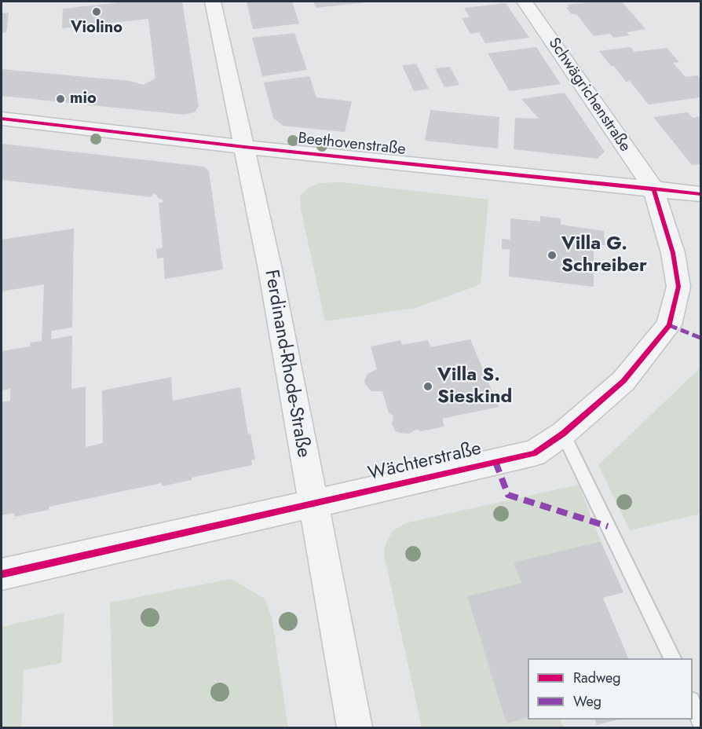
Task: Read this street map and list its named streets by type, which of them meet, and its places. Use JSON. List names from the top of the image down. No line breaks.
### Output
{"streets":{"street":["Schwägrichenstraße","Beethovenstraße","Ferdinand-Rhode-Straße","Wächterstraße"]},"crossings":[["Schwägrichenstraße","Beethovenstraße"],["Schwägrichenstraße","Wächterstraße"],["Beethovenstraße","Ferdinand-Rhode-Straße"],["Beethovenstraße","Wächterstraße"],["Ferdinand-Rhode-Straße","Wächterstraße"]],"places":["Violino","mio","Villa G. Schreiber","Villa S. Sieskind"],"legend":["Radweg","Weg"]}
